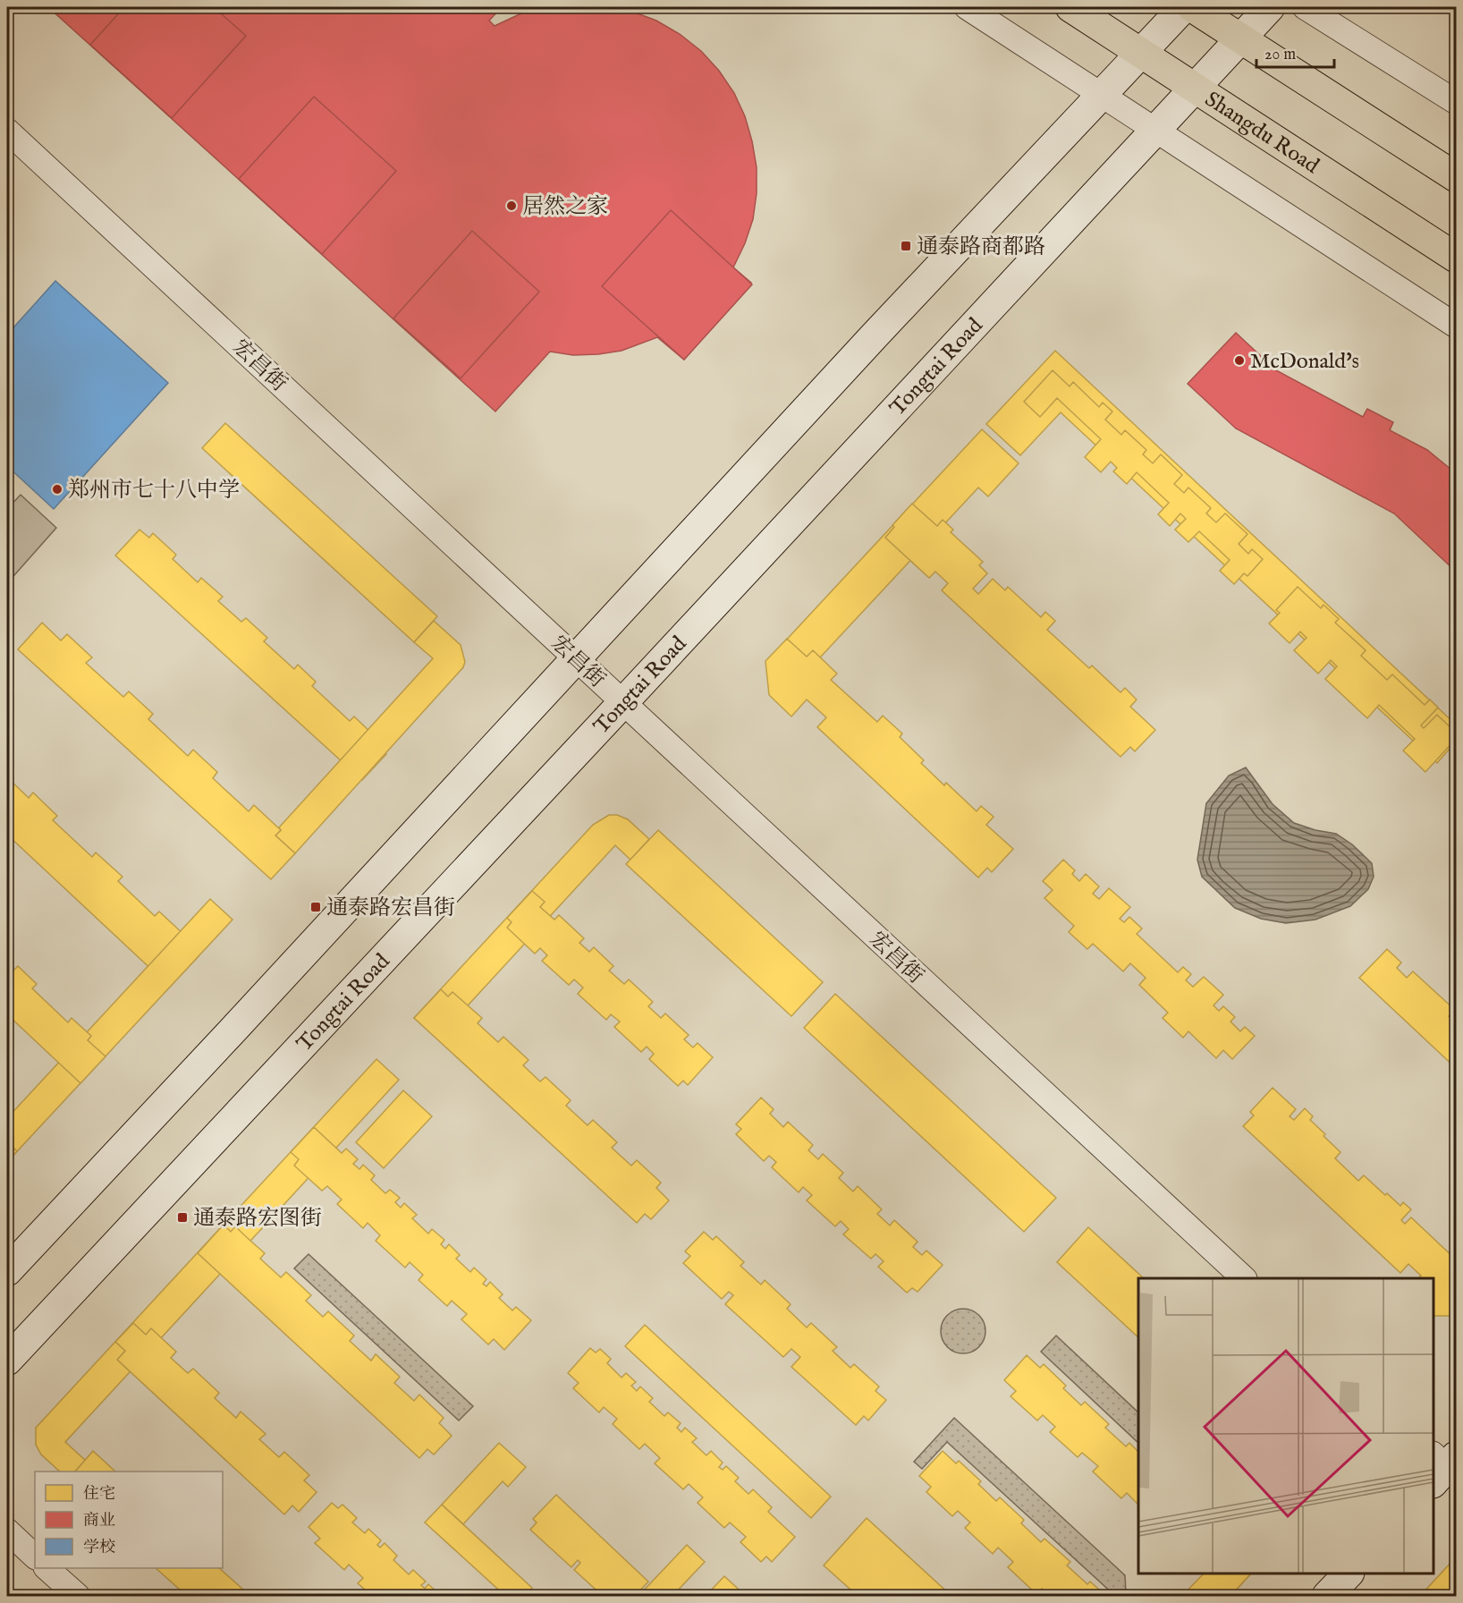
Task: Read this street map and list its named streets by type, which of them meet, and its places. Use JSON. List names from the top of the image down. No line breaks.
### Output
{"streets":{"main road":["Shangdu Road"],"street":["宏昌街","Tongtai Road"]},"crossings":[["Shangdu Road","Tongtai Road"],["宏昌街","Tongtai Road"]],"places":{"other":["居然之家","McDonald's","郑州市七十八中学"],"transit":["通泰路商都路","通泰路宏昌街","通泰路宏图街"]},"legend":["住宅","商业","学校"],"scale_bar":"20 m"}
